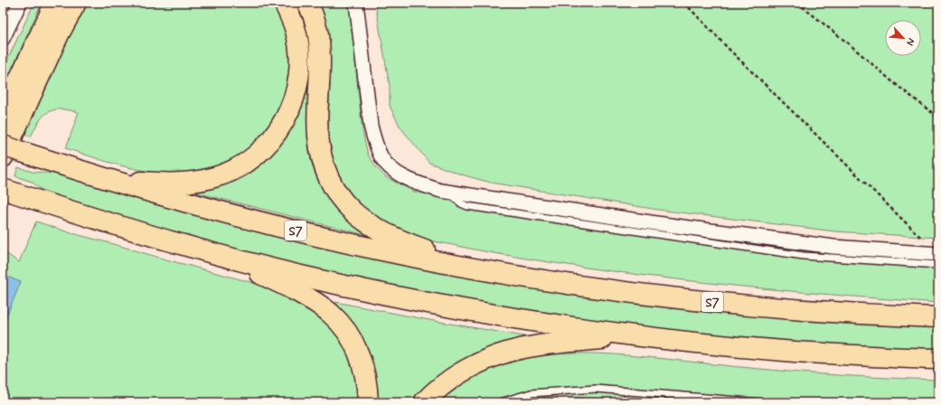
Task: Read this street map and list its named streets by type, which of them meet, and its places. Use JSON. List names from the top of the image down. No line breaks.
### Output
{"streets":{"highway":["S7"]},"north":"bottom right"}
